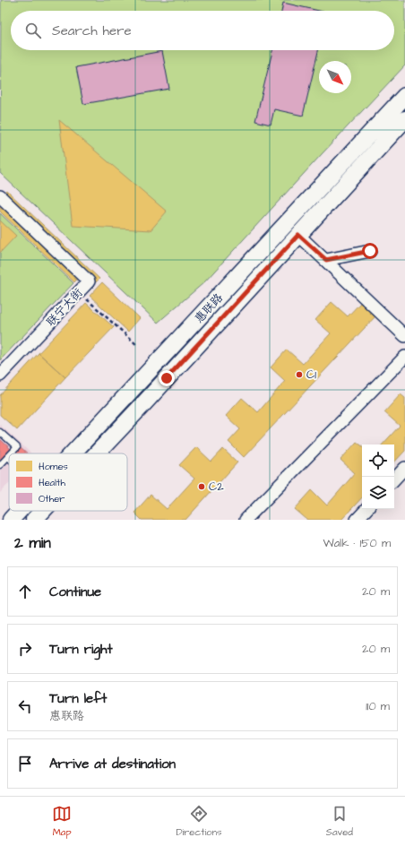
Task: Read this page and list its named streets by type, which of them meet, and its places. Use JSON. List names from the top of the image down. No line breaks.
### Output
{"streets":{"street":["联宁大街","惠联路"]},"places":["C1","C2"],"legend":["Homes","Health","Other"],"north":"bottom right","page":{"search":"Search here","heading":["2 min","Walk · 150 m"],"list":[["Continue","20 m"],["Turn right","20 m"],["Turn left","惠联路","110 m"],"Arrive at destination"],"nav":["Map","Directions","Saved"]}}
